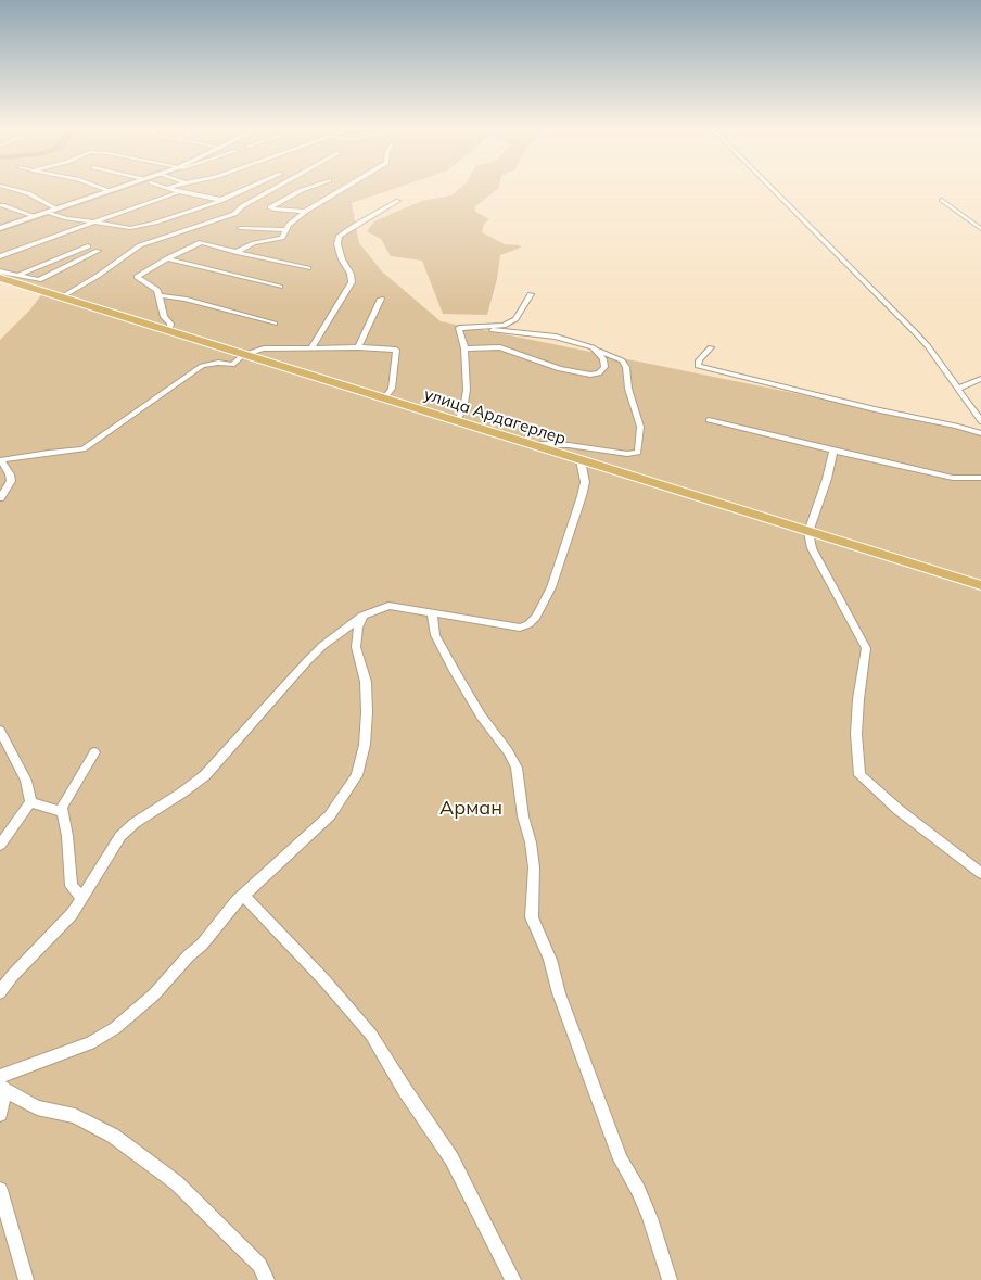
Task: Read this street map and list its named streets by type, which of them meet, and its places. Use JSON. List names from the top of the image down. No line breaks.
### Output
{"streets":{"main road":["улица Ардагерлер"]},"parks":["Арман"]}
